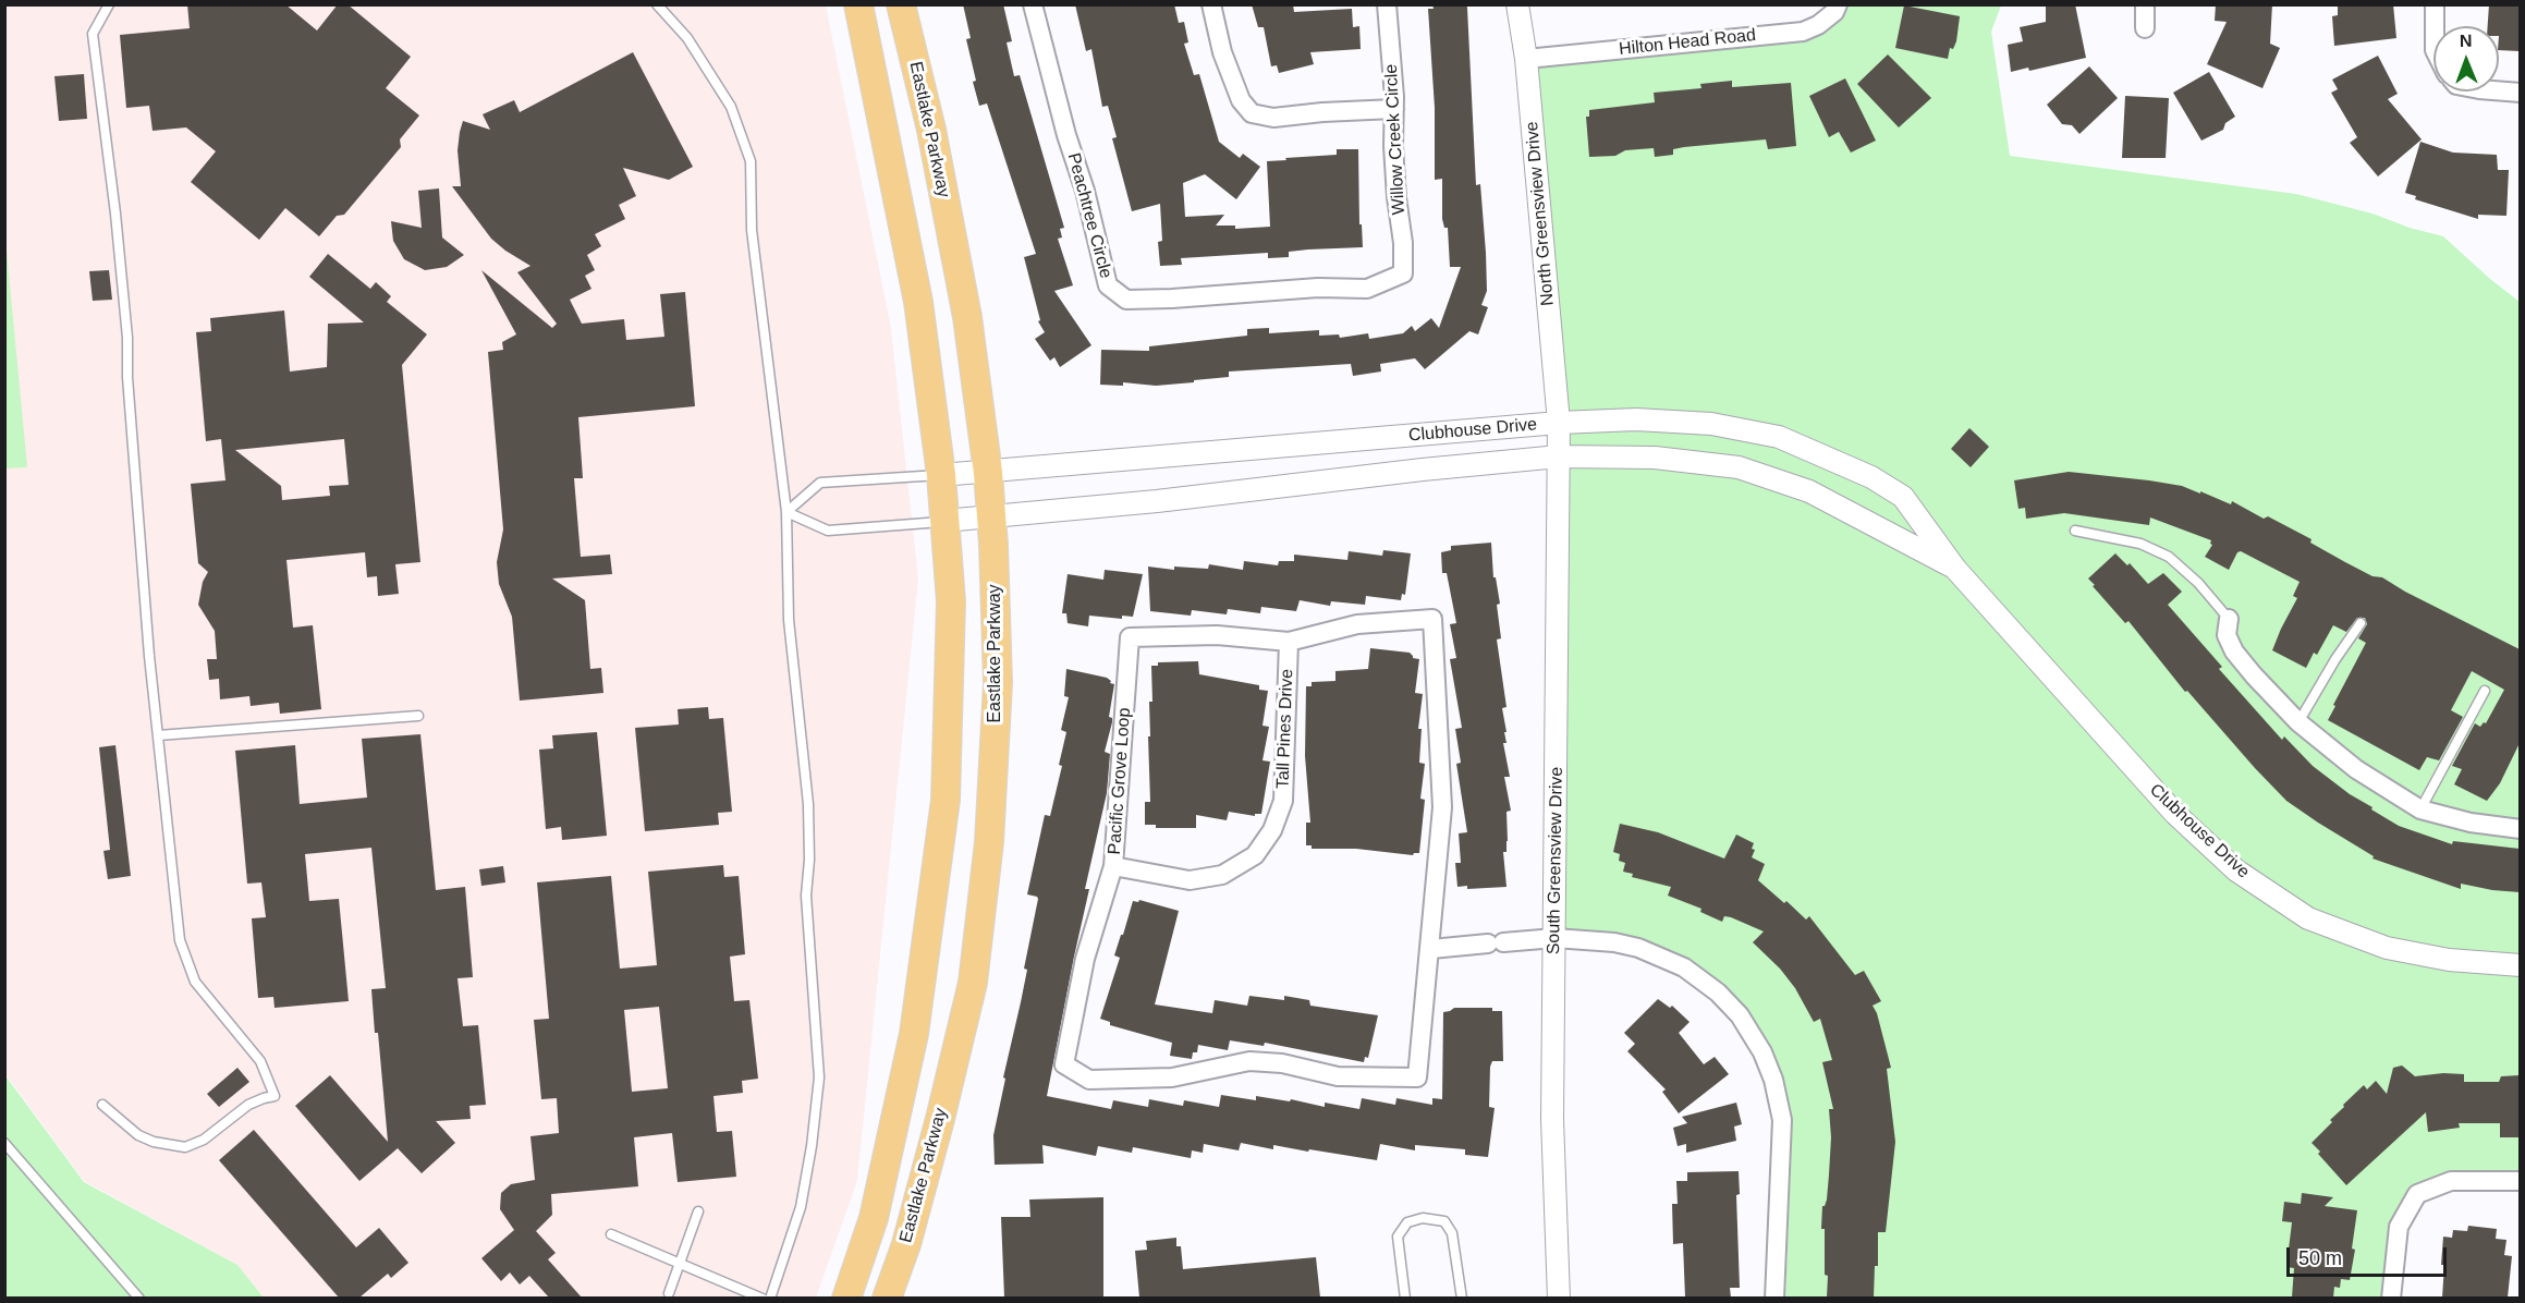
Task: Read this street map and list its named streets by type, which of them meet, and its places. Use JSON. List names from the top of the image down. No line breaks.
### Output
{"streets":{"main road":["Eastlake Parkway"],"street":["Hilton Head Road","Willow Creek Circle","North Greensview Drive","Peachtree Circle","Clubhouse Drive","Tall Pines Drive","Pacific Grove Loop","South Greensview Drive"]},"crossings":[["Hilton Head Road","North Greensview Drive"],["Eastlake Parkway","Clubhouse Drive"],["Willow Creek Circle","Peachtree Circle"],["North Greensview Drive","Clubhouse Drive"],["North Greensview Drive","South Greensview Drive"],["Clubhouse Drive","South Greensview Drive"],["Tall Pines Drive","Pacific Grove Loop"]],"scale_bar":"50 m","north":"top"}
